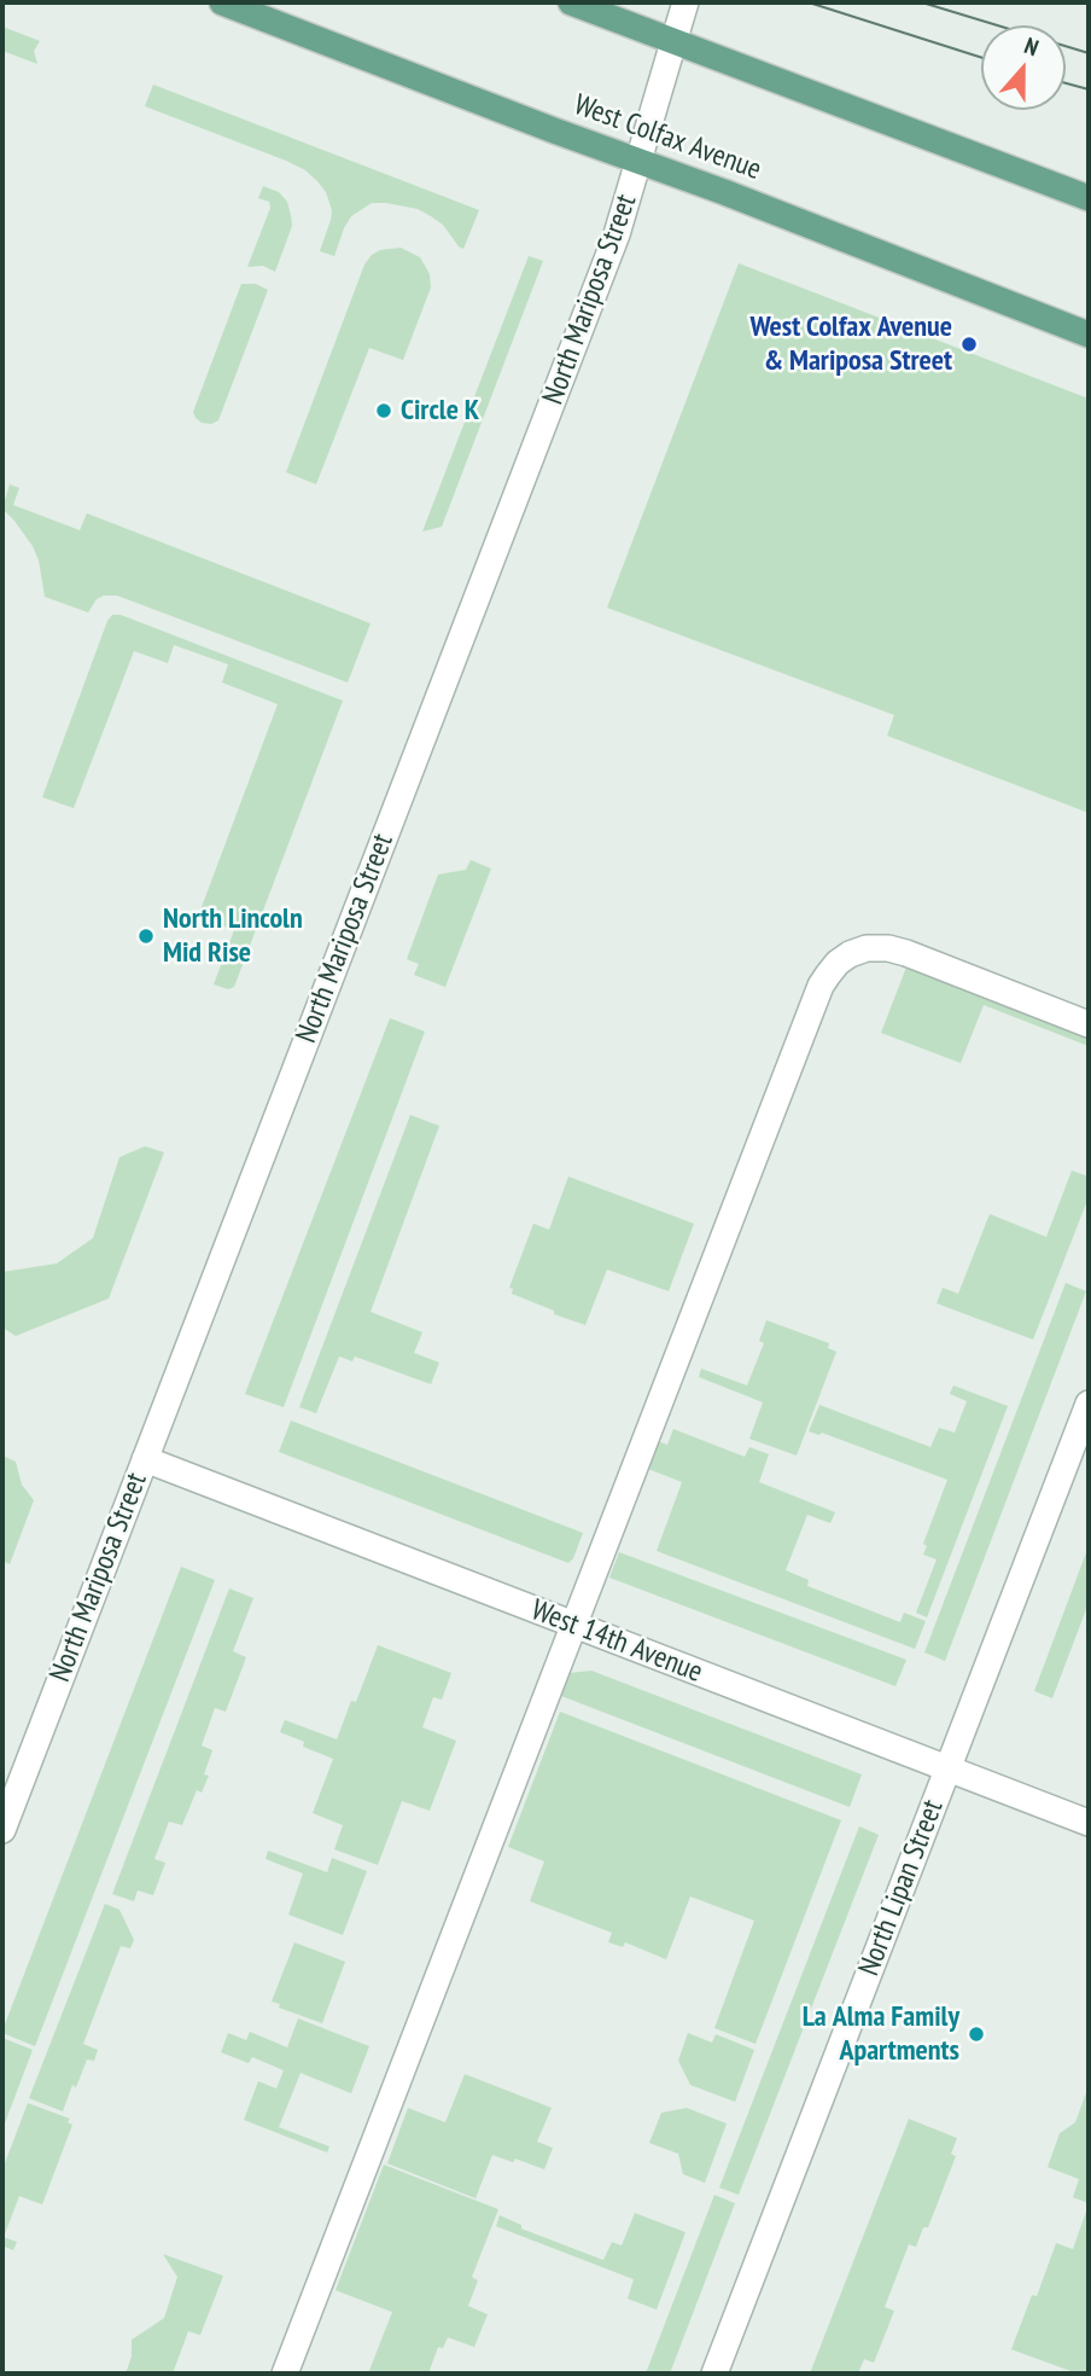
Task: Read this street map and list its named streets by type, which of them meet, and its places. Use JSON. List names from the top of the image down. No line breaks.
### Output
{"streets":{"main road":["West Colfax Avenue"],"street":["North Mariposa Street","West 14th Avenue","North Lipan Street"]},"crossings":[["West Colfax Avenue","North Mariposa Street"],["North Mariposa Street","West 14th Avenue"],["West 14th Avenue","North Lipan Street"]],"places":["West Colfax Avenue & Mariposa Street","Circle K","North Lincoln Mid Rise","La Alma Family Apartments"],"north":"top"}
